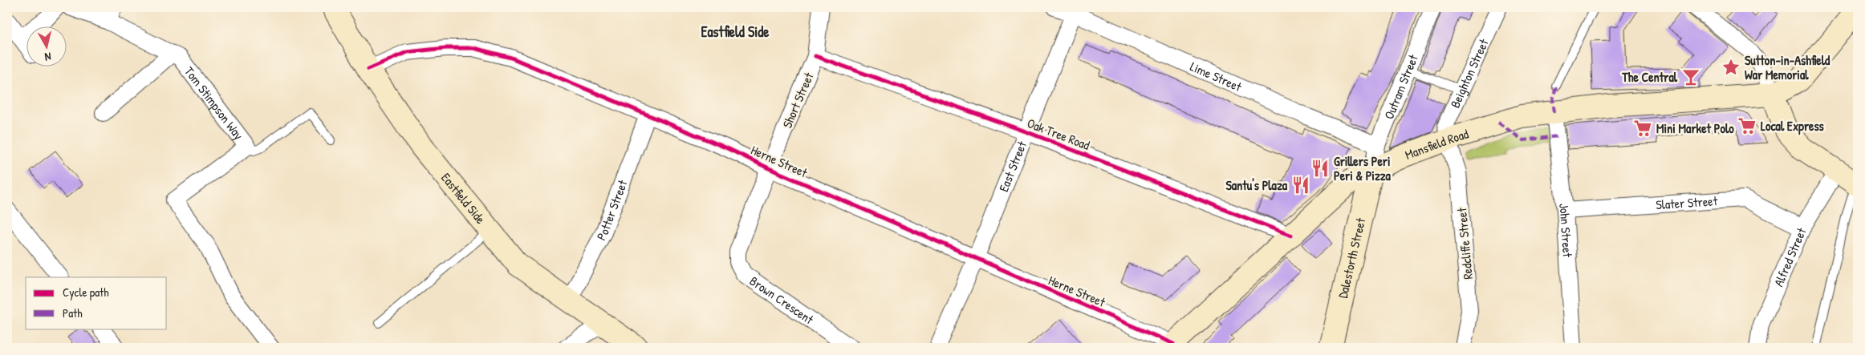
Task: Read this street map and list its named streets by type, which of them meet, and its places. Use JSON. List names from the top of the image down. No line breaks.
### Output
{"streets":{"main road":["Mansfield Road","Eastfield Side","Dalestorth Street"],"street":["Beighton Street","Lime Street","Outram Street","Short Street","Tom Stimpson Way","Oak Tree Road","Herne Street","East Street","Slater Street","Potter Street","John Street","Redcliffe Street","Alfred Street","Brown Crescent"]},"crossings":[["Beighton Street","Mansfield Road"],["Beighton Street","Redcliffe Street"],["Lime Street","Outram Street"],["Lime Street","East Street"],["Outram Street","Mansfield Road"],["Outram Street","Dalestorth Street"],["Short Street","Oak Tree Road"],["Short Street","Herne Street"],["Short Street","Brown Crescent"],["Oak Tree Road","Mansfield Road"],["Oak Tree Road","East Street"],["Mansfield Road","Herne Street"],["Mansfield Road","John Street"],["Mansfield Road","Redcliffe Street"],["Mansfield Road","Dalestorth Street"],["Herne Street","East Street"],["Herne Street","Eastfield Side"],["Herne Street","Potter Street"],["Herne Street","Brown Crescent"],["Eastfield Side","Potter Street"],["Slater Street","John Street"],["Slater Street","Alfred Street"]],"districts":["Eastfield Side"],"places":{"place":["Sutton-in-Ashfield War Memorial"],"bar":["The Central"],"supermarket":["Local Express","Mini Market Polo"],"restaurant":["Grillers Peri Peri & Pizza","Santu's Plaza"]},"legend":["Cycle path","Path"],"north":"bottom"}
